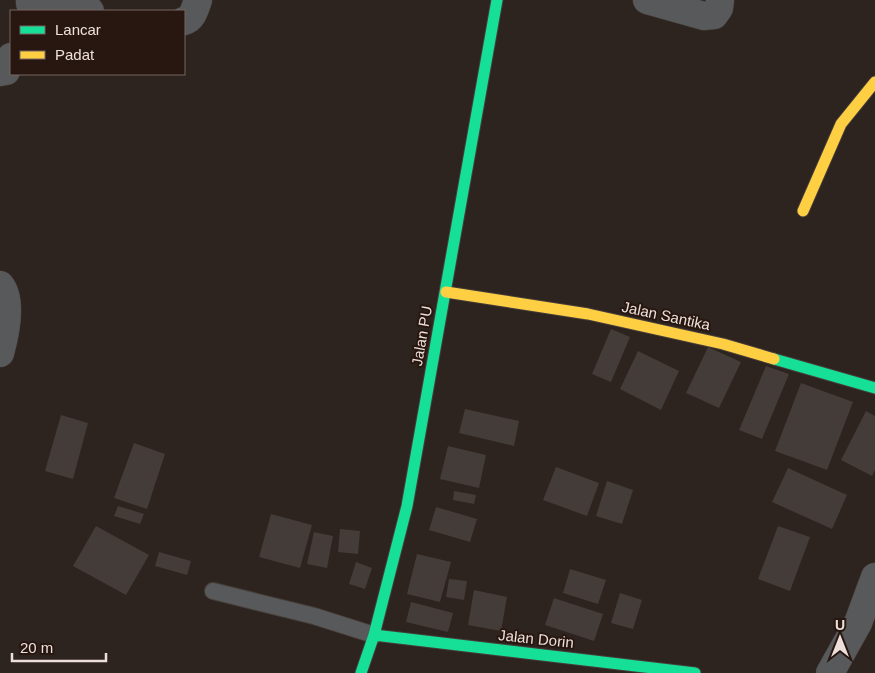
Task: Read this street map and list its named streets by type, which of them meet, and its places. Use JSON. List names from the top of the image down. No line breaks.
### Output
{"streets":{"street":["Jalan Santika","Jalan PU","Jalan Dorin"]},"crossings":[["Jalan Santika","Jalan PU"],["Jalan PU","Jalan Dorin"]],"legend":["Lancar","Padat"],"scale_bar":"20 m","north":"top"}
